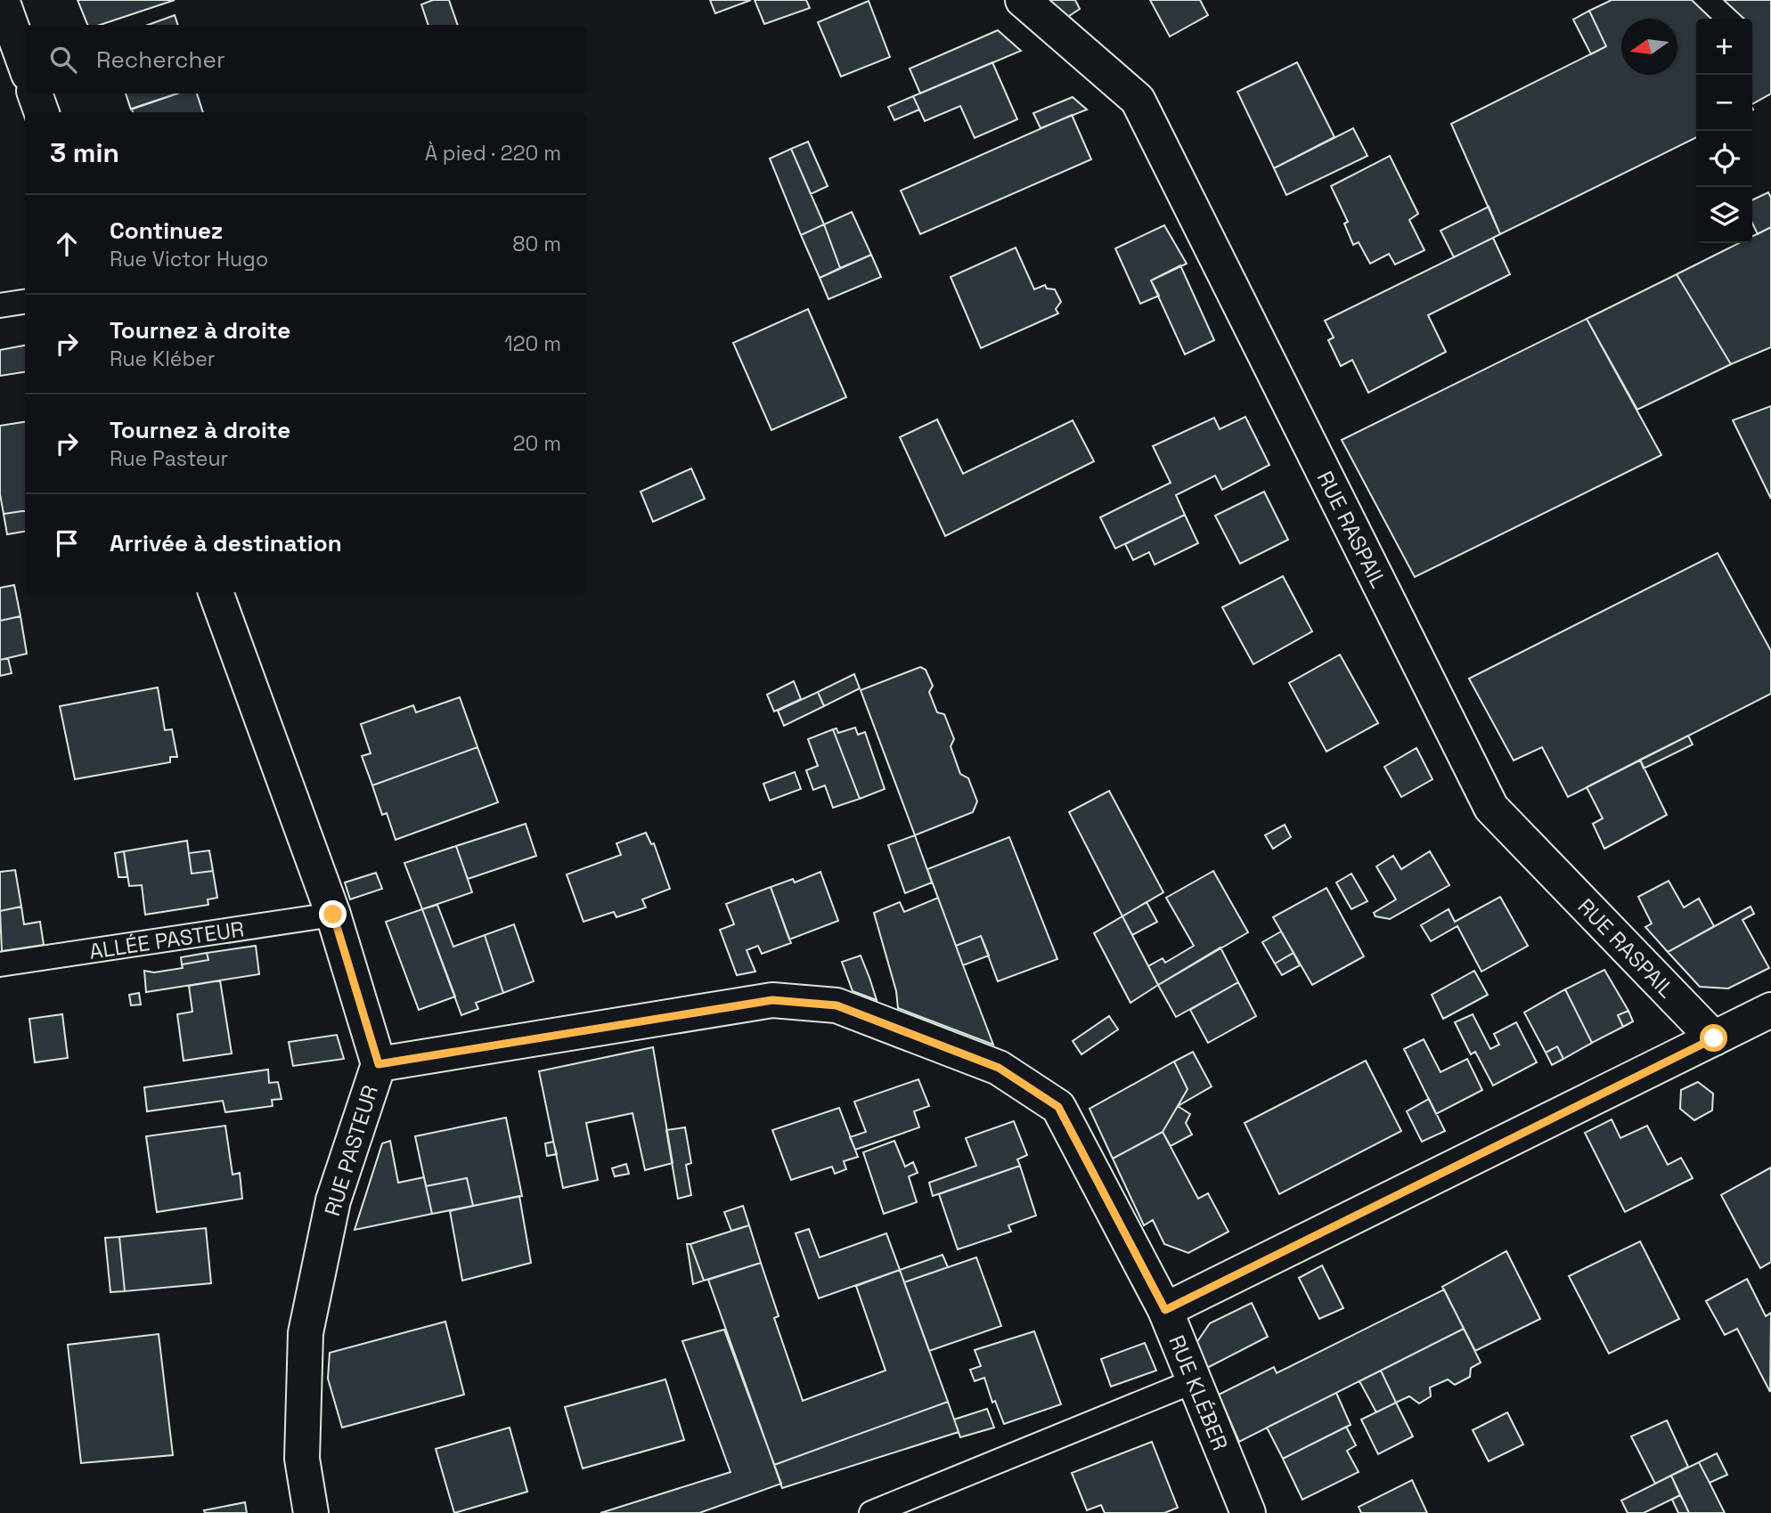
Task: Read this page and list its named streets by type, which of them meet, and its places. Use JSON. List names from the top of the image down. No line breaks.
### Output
{"streets":{"street":["RUE RASPAIL","RUE PASTEUR","RUE KLÉBER"],"lane":["ALLÉE PASTEUR"]},"crossings":[["ALLÉE PASTEUR","RUE PASTEUR"],["RUE PASTEUR","RUE KLÉBER"]],"north":"left","page":{"map_buttons":["+","−"],"search":"Rechercher","heading":["3 min","À pied · 220 m"],"list":[["Continuez","Rue Victor Hugo","80 m"],["Tournez à droite","Rue Kléber","120 m"],["Tournez à droite","Rue Pasteur","20 m"],"Arrivée à destination"]}}
